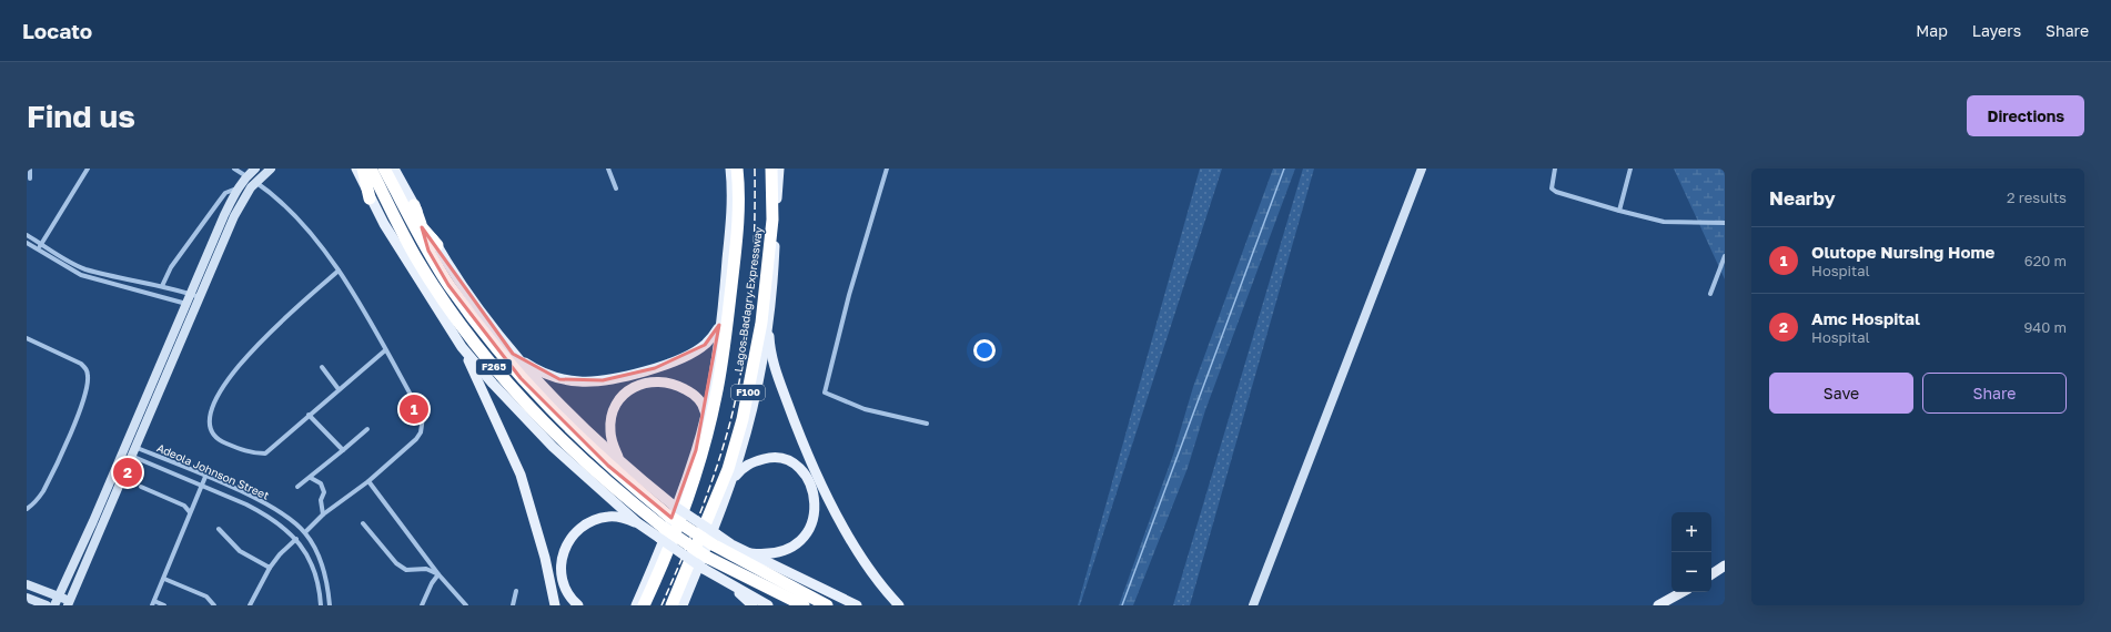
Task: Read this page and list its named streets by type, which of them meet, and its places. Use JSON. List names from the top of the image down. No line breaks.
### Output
{"streets":{"highway":["Lagos-Badagry Expressway","F265","F100"],"street":["Adeola Johnson Street"]},"page":{"header":"Locato","nav":["Map","Layers","Share"],"buttons":["Directions",["Save","Share"]],"title":"Find us","heading":["Nearby","2 results"],"list":[{"mark":"1","name":"Olutope Nursing Home","note":"Hospital","value":"620 m"},{"mark":"2","name":"Amc Hospital","note":"Hospital","value":"940 m"}],"pins":["1","2"],"map_buttons":["+","−"]}}
